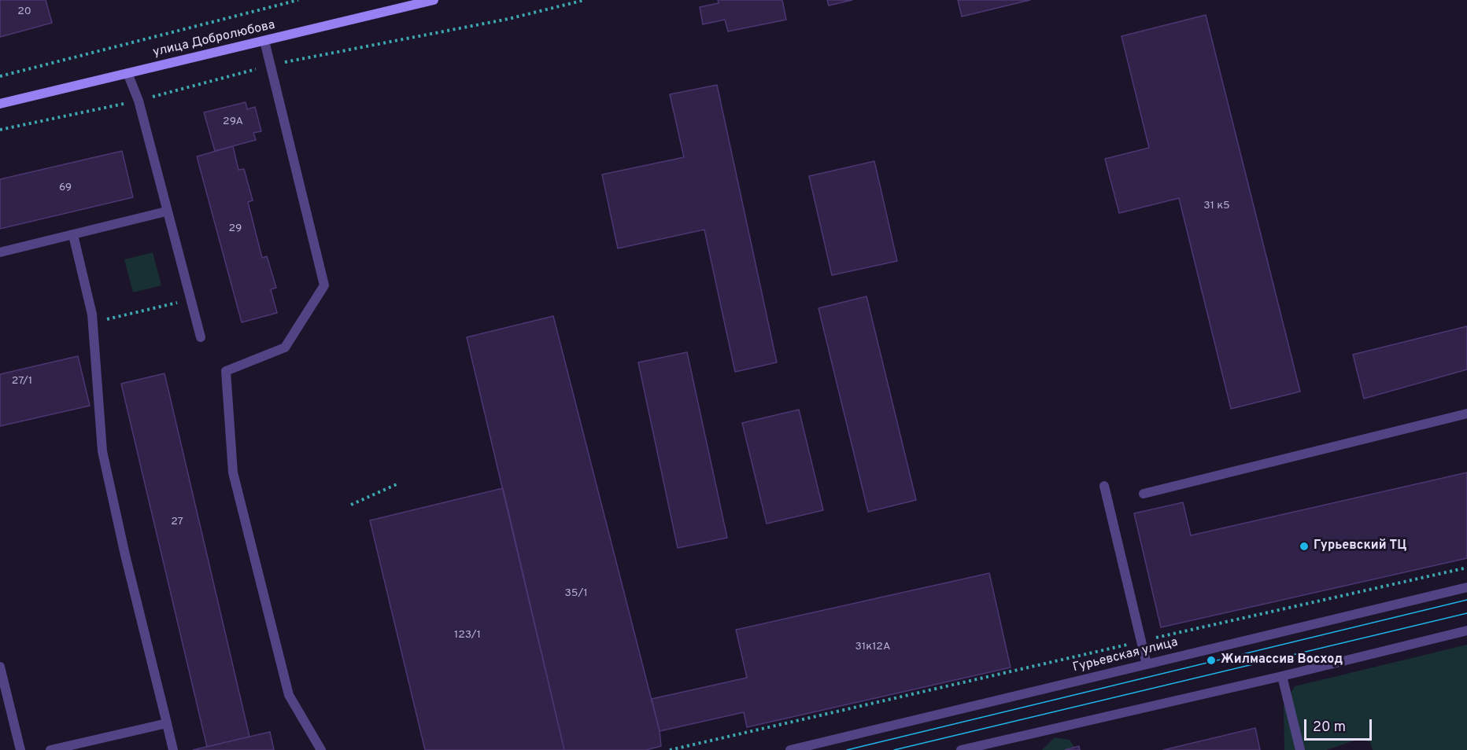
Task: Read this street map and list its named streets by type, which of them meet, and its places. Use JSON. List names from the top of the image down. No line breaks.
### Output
{"streets":{"main road":["улица Добролюбова"],"street":["Гурьевская улица"]},"places":["Гурьевский ТЦ","Жилмассив Восход"],"house_numbers":["20","29А","69","31 к5","29","27/1","27","35/1","123/1","31к12А"],"scale_bar":"20 m"}
